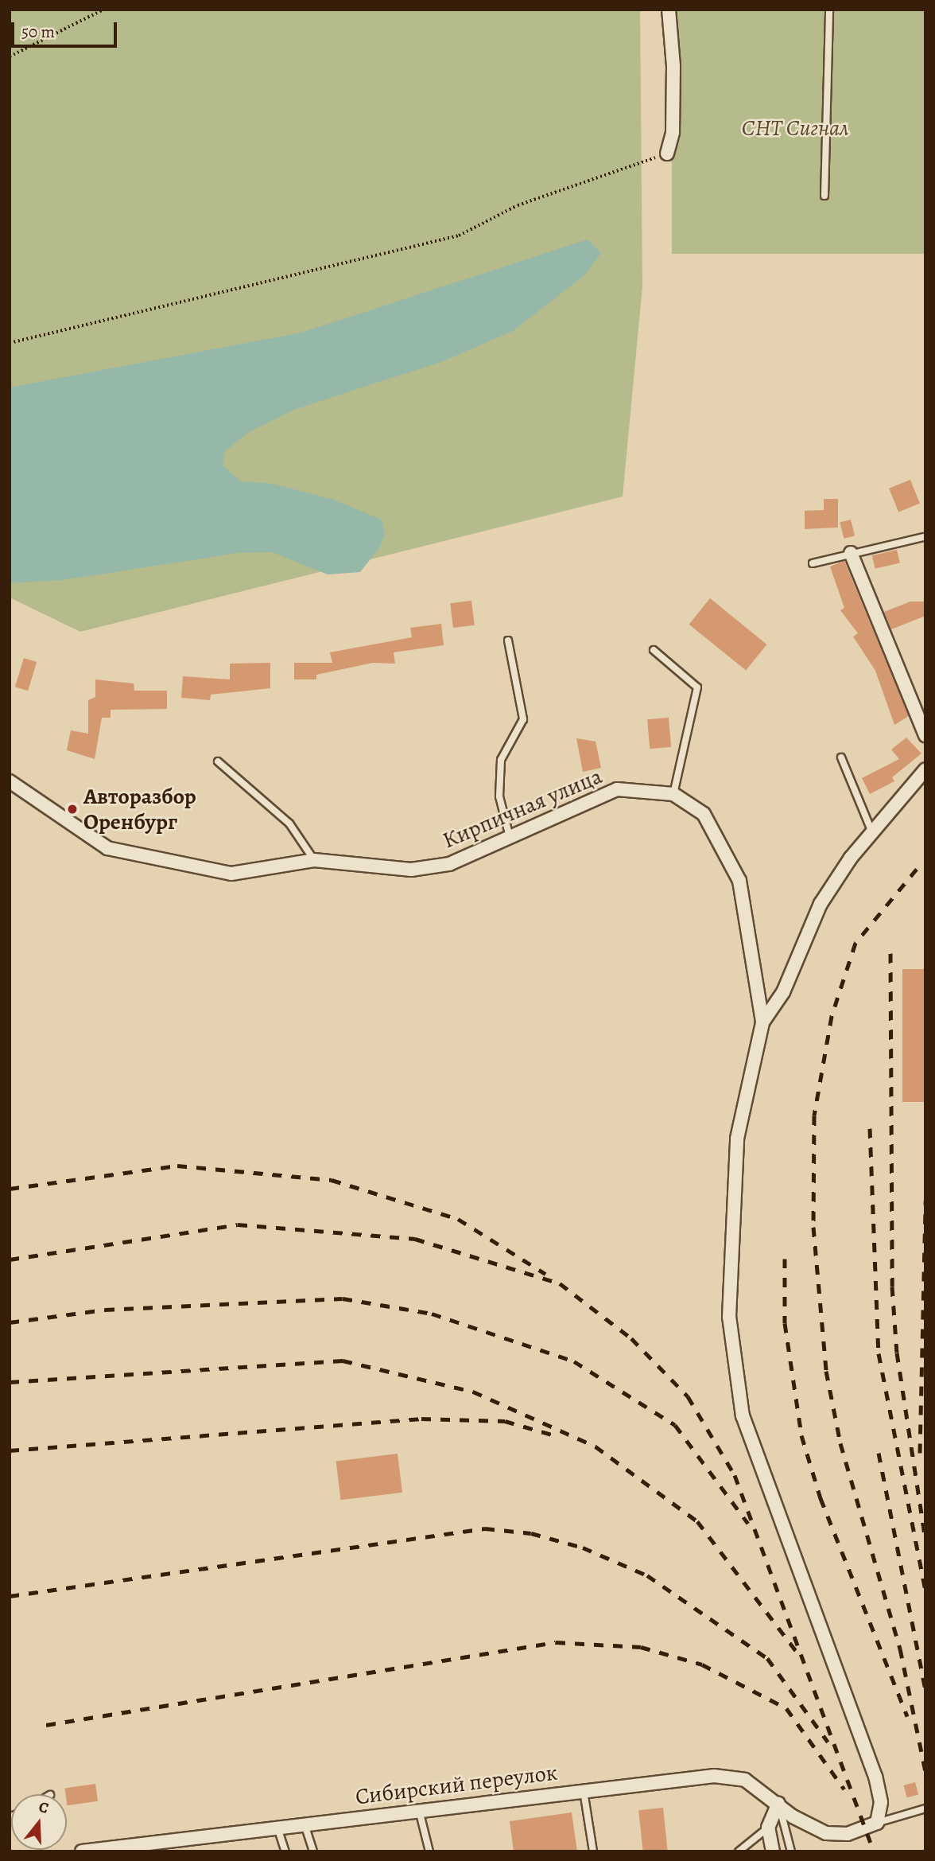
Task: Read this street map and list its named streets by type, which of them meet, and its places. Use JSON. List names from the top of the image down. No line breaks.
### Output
{"streets":{"street":["Кирпичная улица","Сибирский переулок"]},"parks":["СНТ Сигнал"],"places":["Авторазбор Оренбург"],"scale_bar":"50 m","north":"top"}
